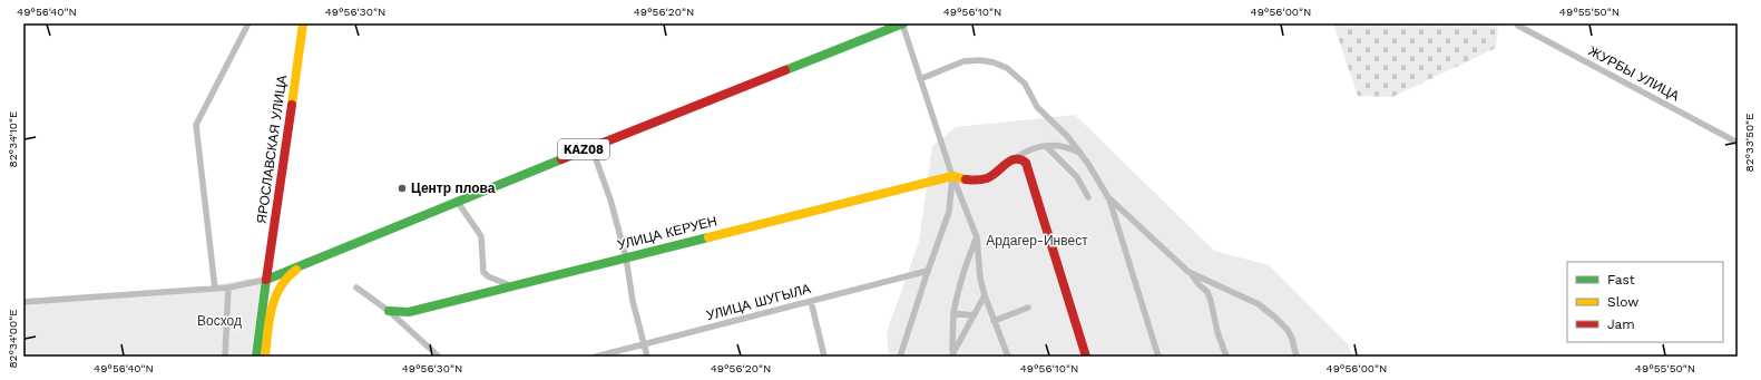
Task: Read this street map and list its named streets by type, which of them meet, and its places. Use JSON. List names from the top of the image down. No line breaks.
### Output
{"streets":{"main road":["ЯРОСЛАВСКАЯ УЛИЦА","KAZ08","УЛИЦА КЕРУЕН"],"street":["ЖУРБЫ УЛИЦА","УЛИЦА ШУГЫЛА"]},"crossings":[["ЯРОСЛАВСКАЯ УЛИЦА","KAZ08"]],"parks":["Ардагер-Инвест","Восход"],"places":["Центр плова"],"legend":["Fast","Slow","Jam"],"coordinates":["49°56'40\"N","49°56'30\"N","49°56'20\"N","49°56'10\"N","49°56'00\"N","49°55'50\"N","82°34'10\"E","82°33'50\"E","82°34'00\"E"]}
